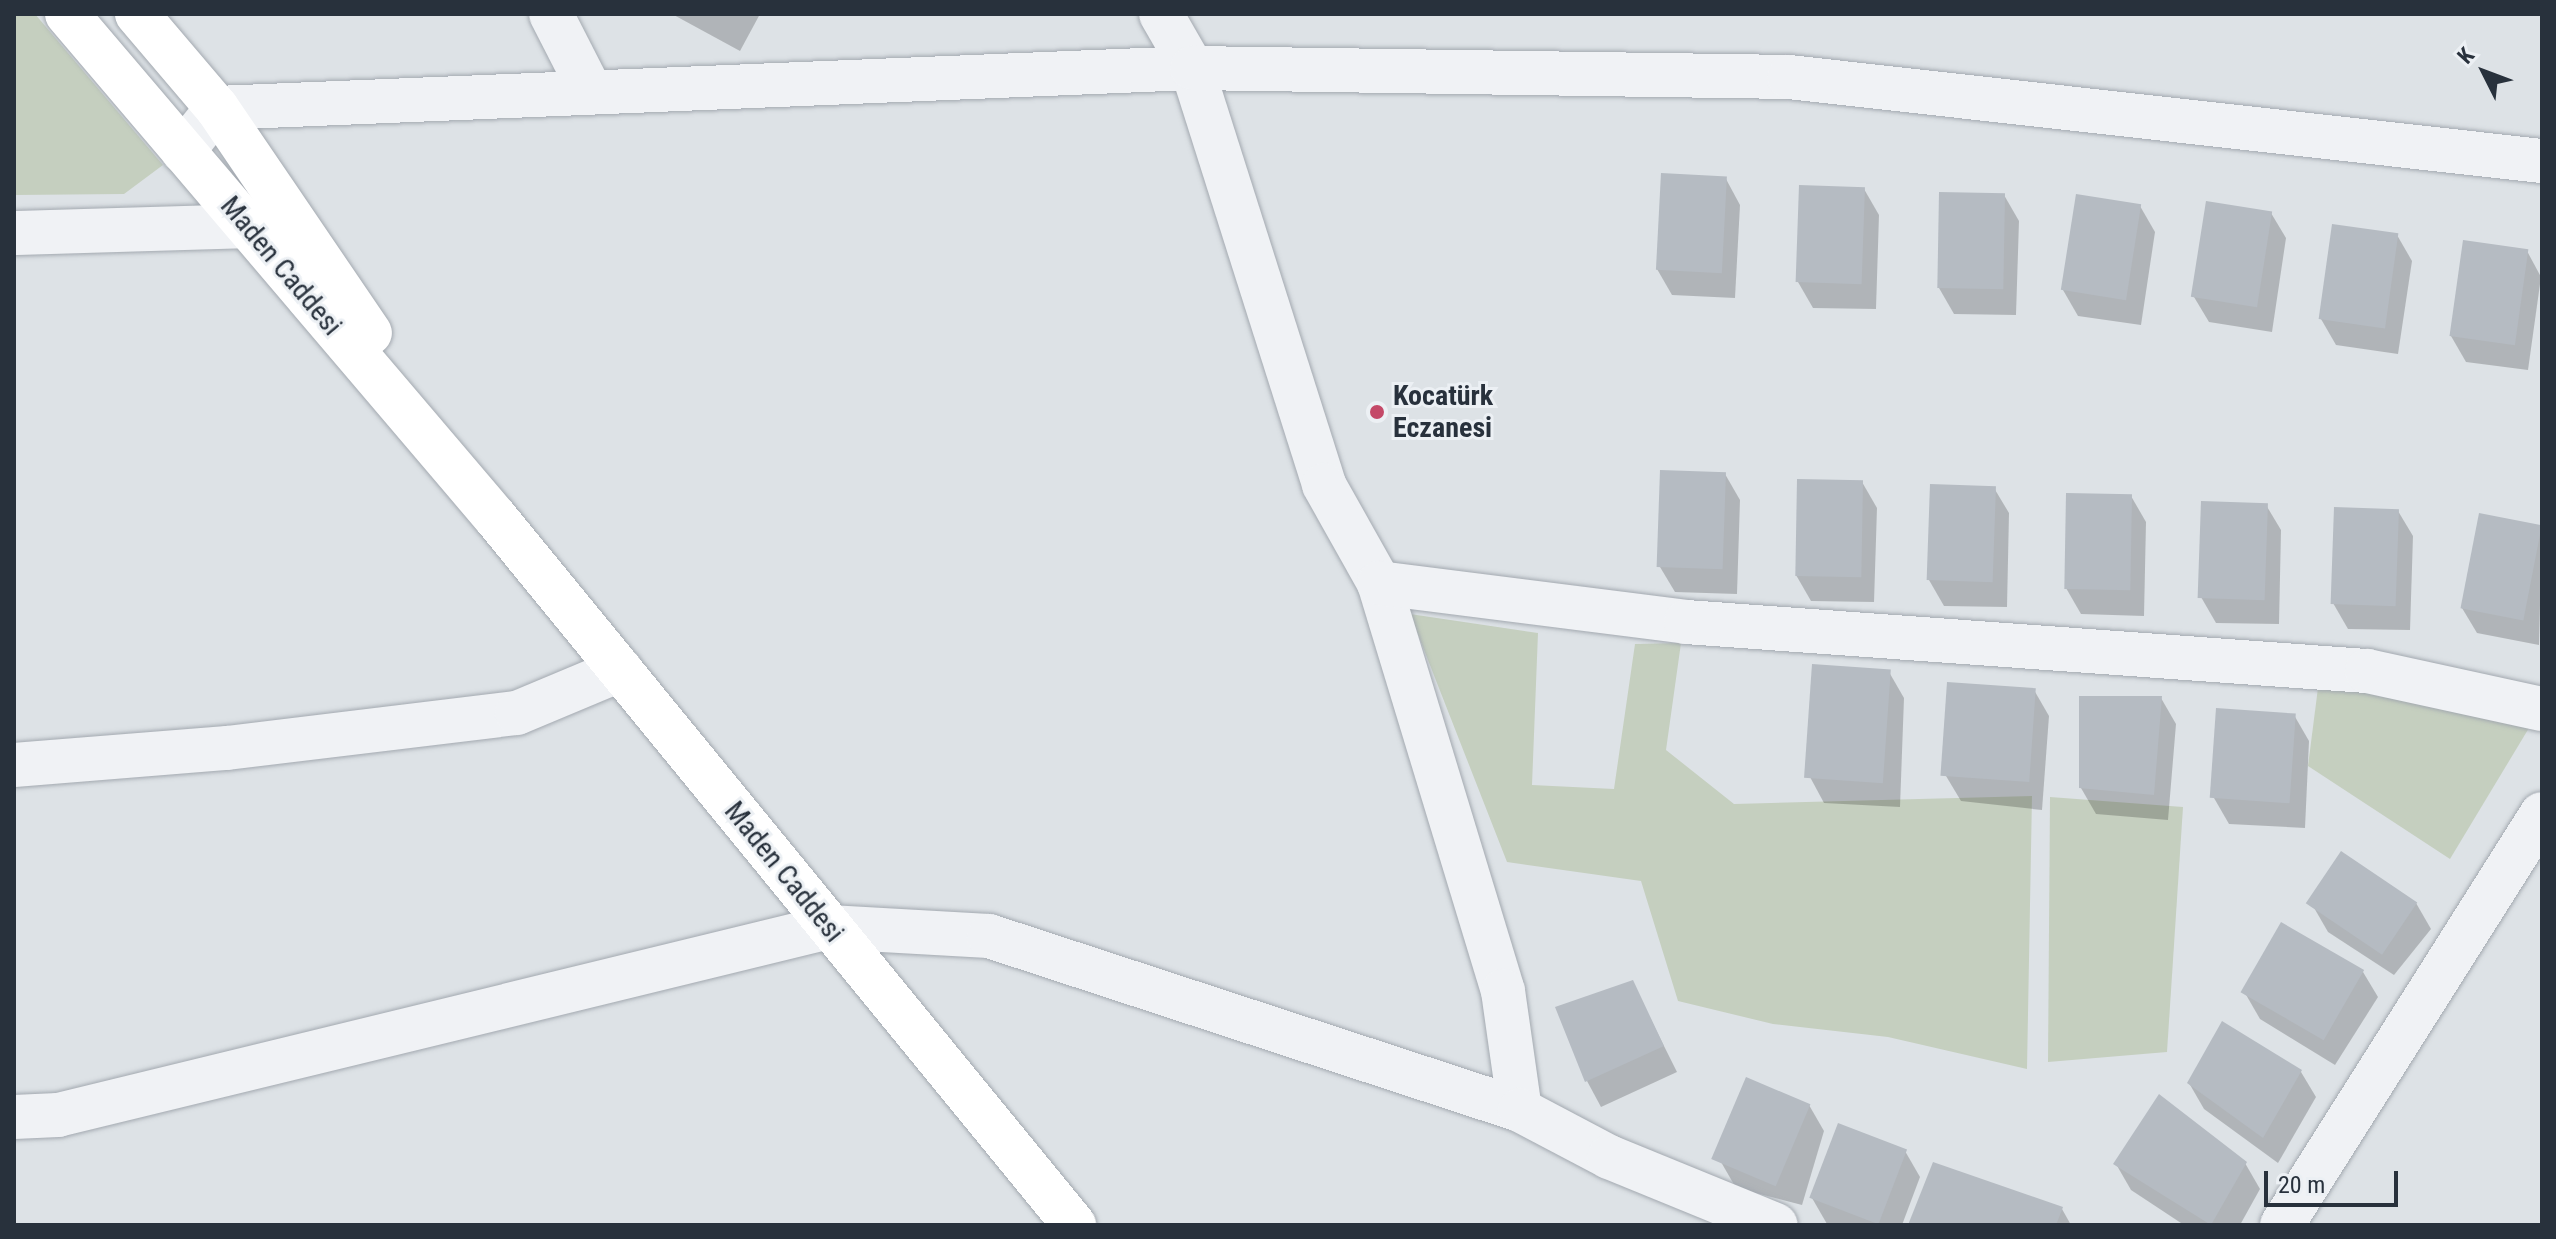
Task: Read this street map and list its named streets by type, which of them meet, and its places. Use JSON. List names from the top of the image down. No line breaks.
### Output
{"streets":{"main road":["Maden Caddesi"]},"places":["Kocatürk Eczanesi"],"scale_bar":"20 m","north":"top left"}
